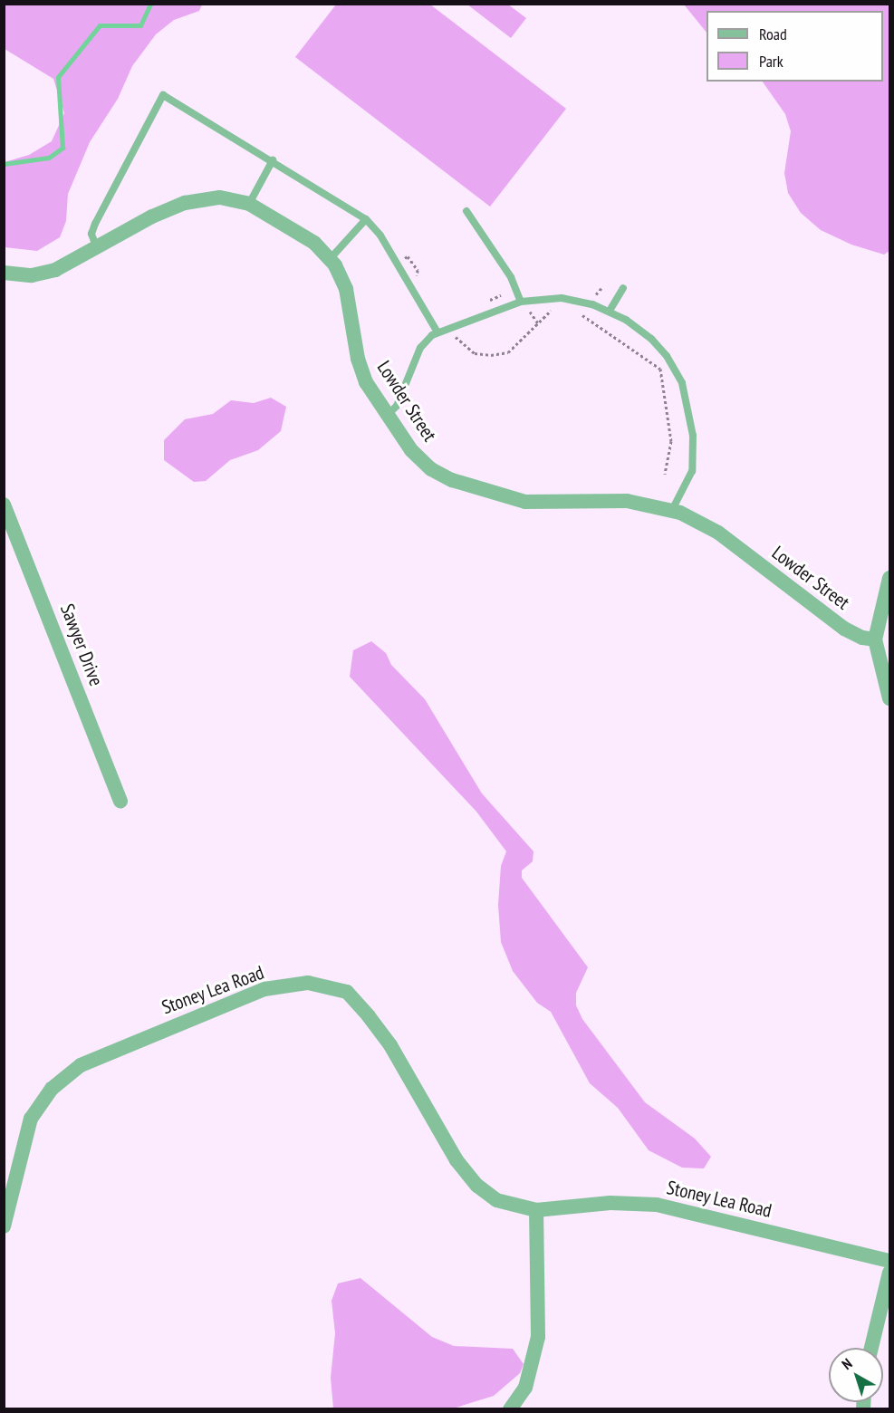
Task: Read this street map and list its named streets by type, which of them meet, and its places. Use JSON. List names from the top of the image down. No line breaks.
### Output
{"streets":{"street":["Lowder Street","Sawyer Drive","Stoney Lea Road"]},"legend":["Road","Park"],"north":"top left"}
